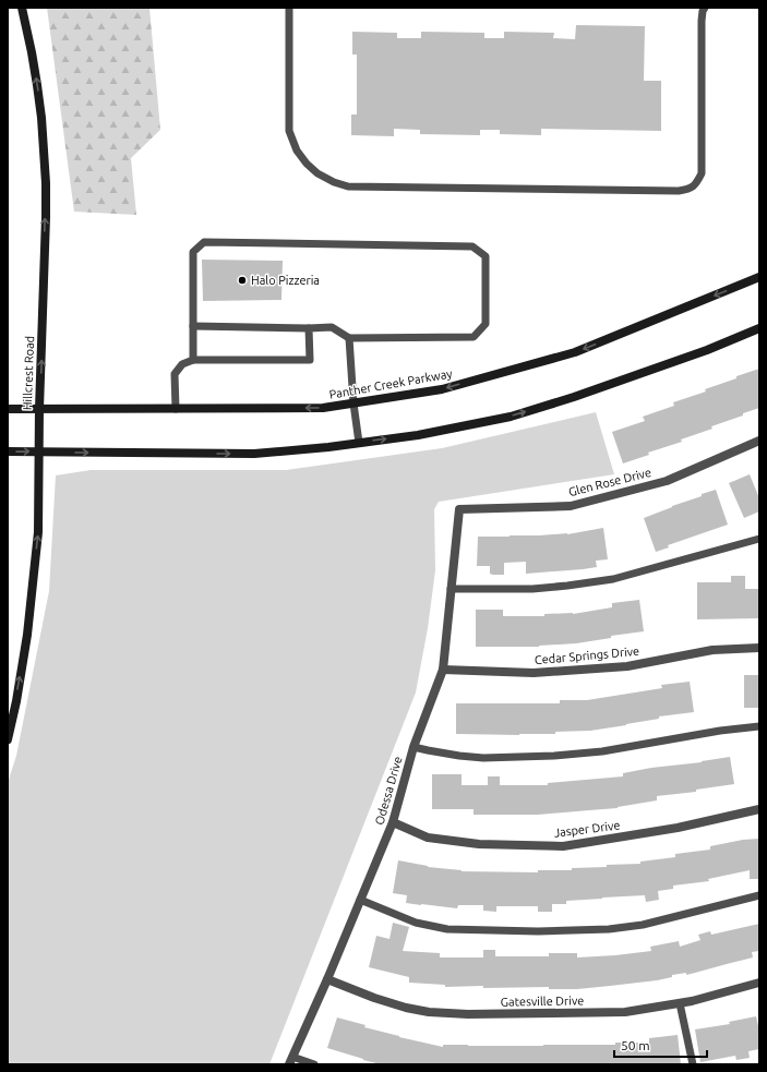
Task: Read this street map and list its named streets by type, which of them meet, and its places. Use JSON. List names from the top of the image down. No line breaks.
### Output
{"streets":{"main road":["Hillcrest Road","Panther Creek Parkway"],"street":["Glen Rose Drive","Cedar Springs Drive","Odessa Drive","Jasper Drive","Gatesville Drive"]},"crossings":[["Hillcrest Road","Panther Creek Parkway"],["Glen Rose Drive","Odessa Drive"],["Cedar Springs Drive","Odessa Drive"],["Odessa Drive","Jasper Drive"],["Odessa Drive","Gatesville Drive"]],"one_way":["Hillcrest Road"],"places":["Halo Pizzeria"],"scale_bar":"50 m"}
